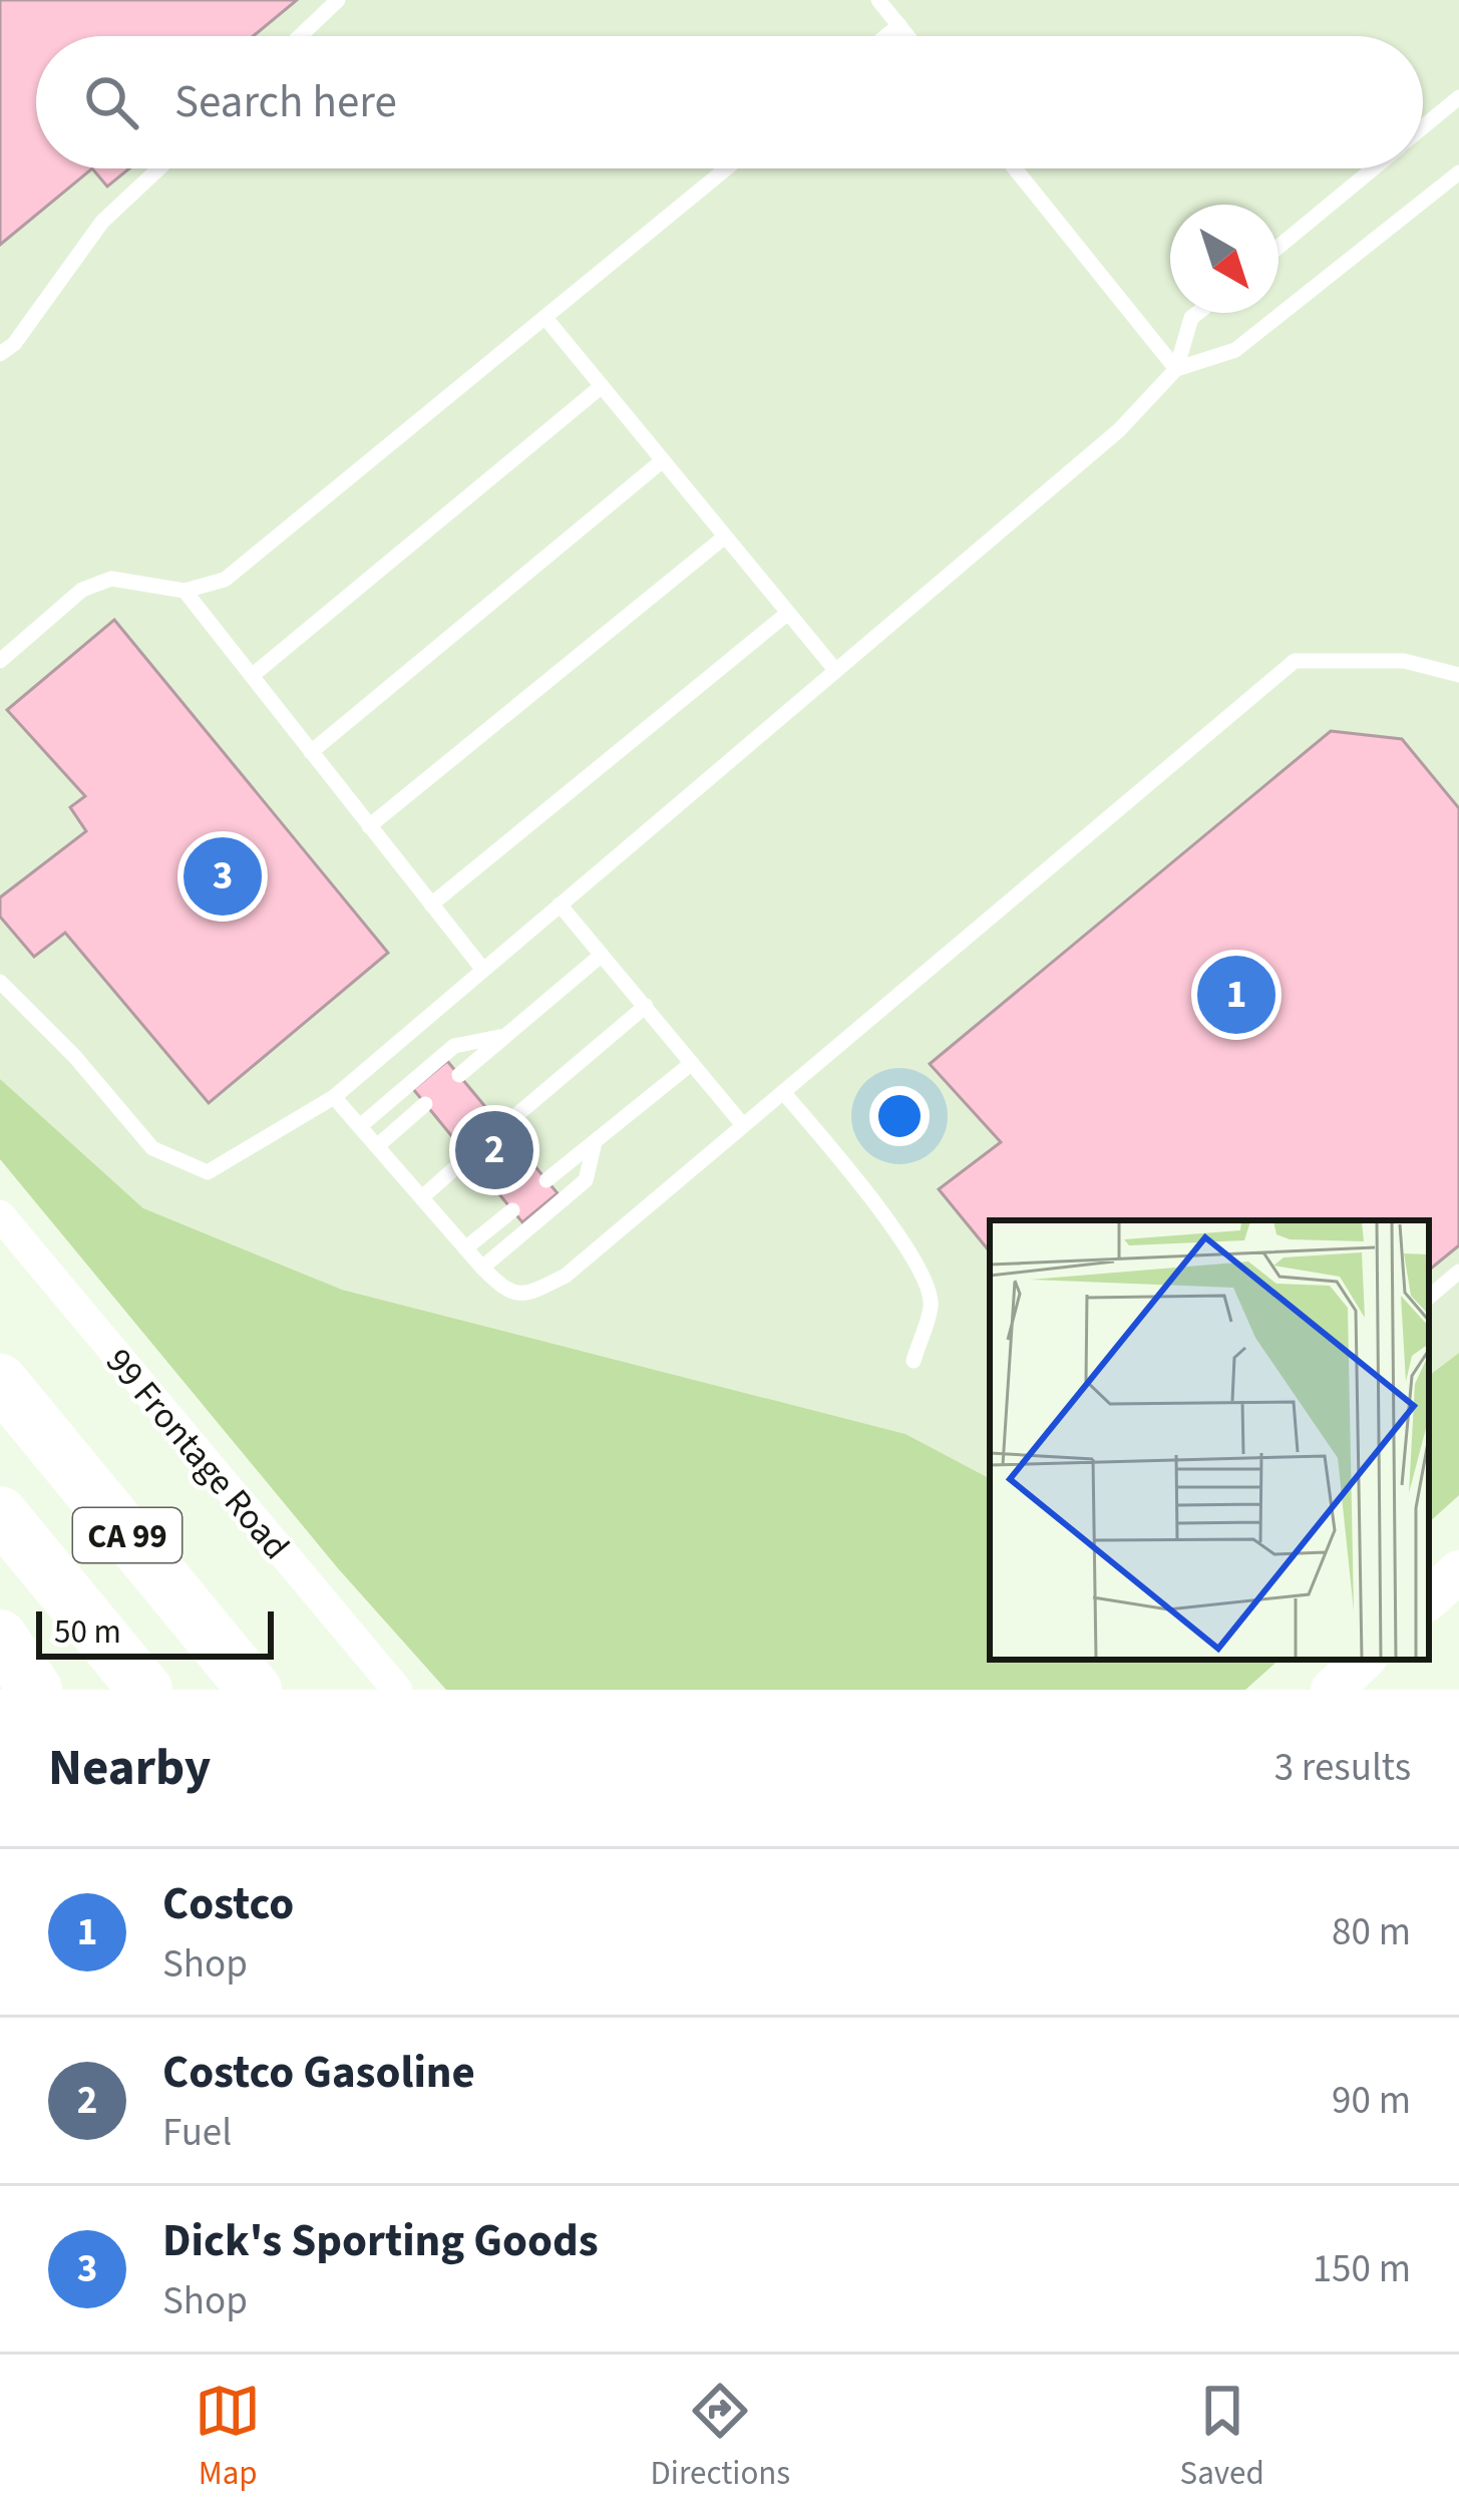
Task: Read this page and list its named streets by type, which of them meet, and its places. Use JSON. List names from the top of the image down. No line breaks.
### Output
{"streets":{"highway":["CA 99"],"street":["99 Frontage Road"]},"scale_bar":"50 m","north":"bottom right","page":{"search":"Search here","pins":["3","1","2"],"scale":"50 m","heading":["Nearby","3 results"],"list":[{"mark":"1","name":"Costco","note":"Shop","value":"80 m"},{"mark":"2","name":"Costco Gasoline","note":"Fuel","value":"90 m"},{"mark":"3","name":"Dick's Sporting Goods","note":"Shop","value":"150 m"}],"nav":["Map","Directions","Saved"]}}
